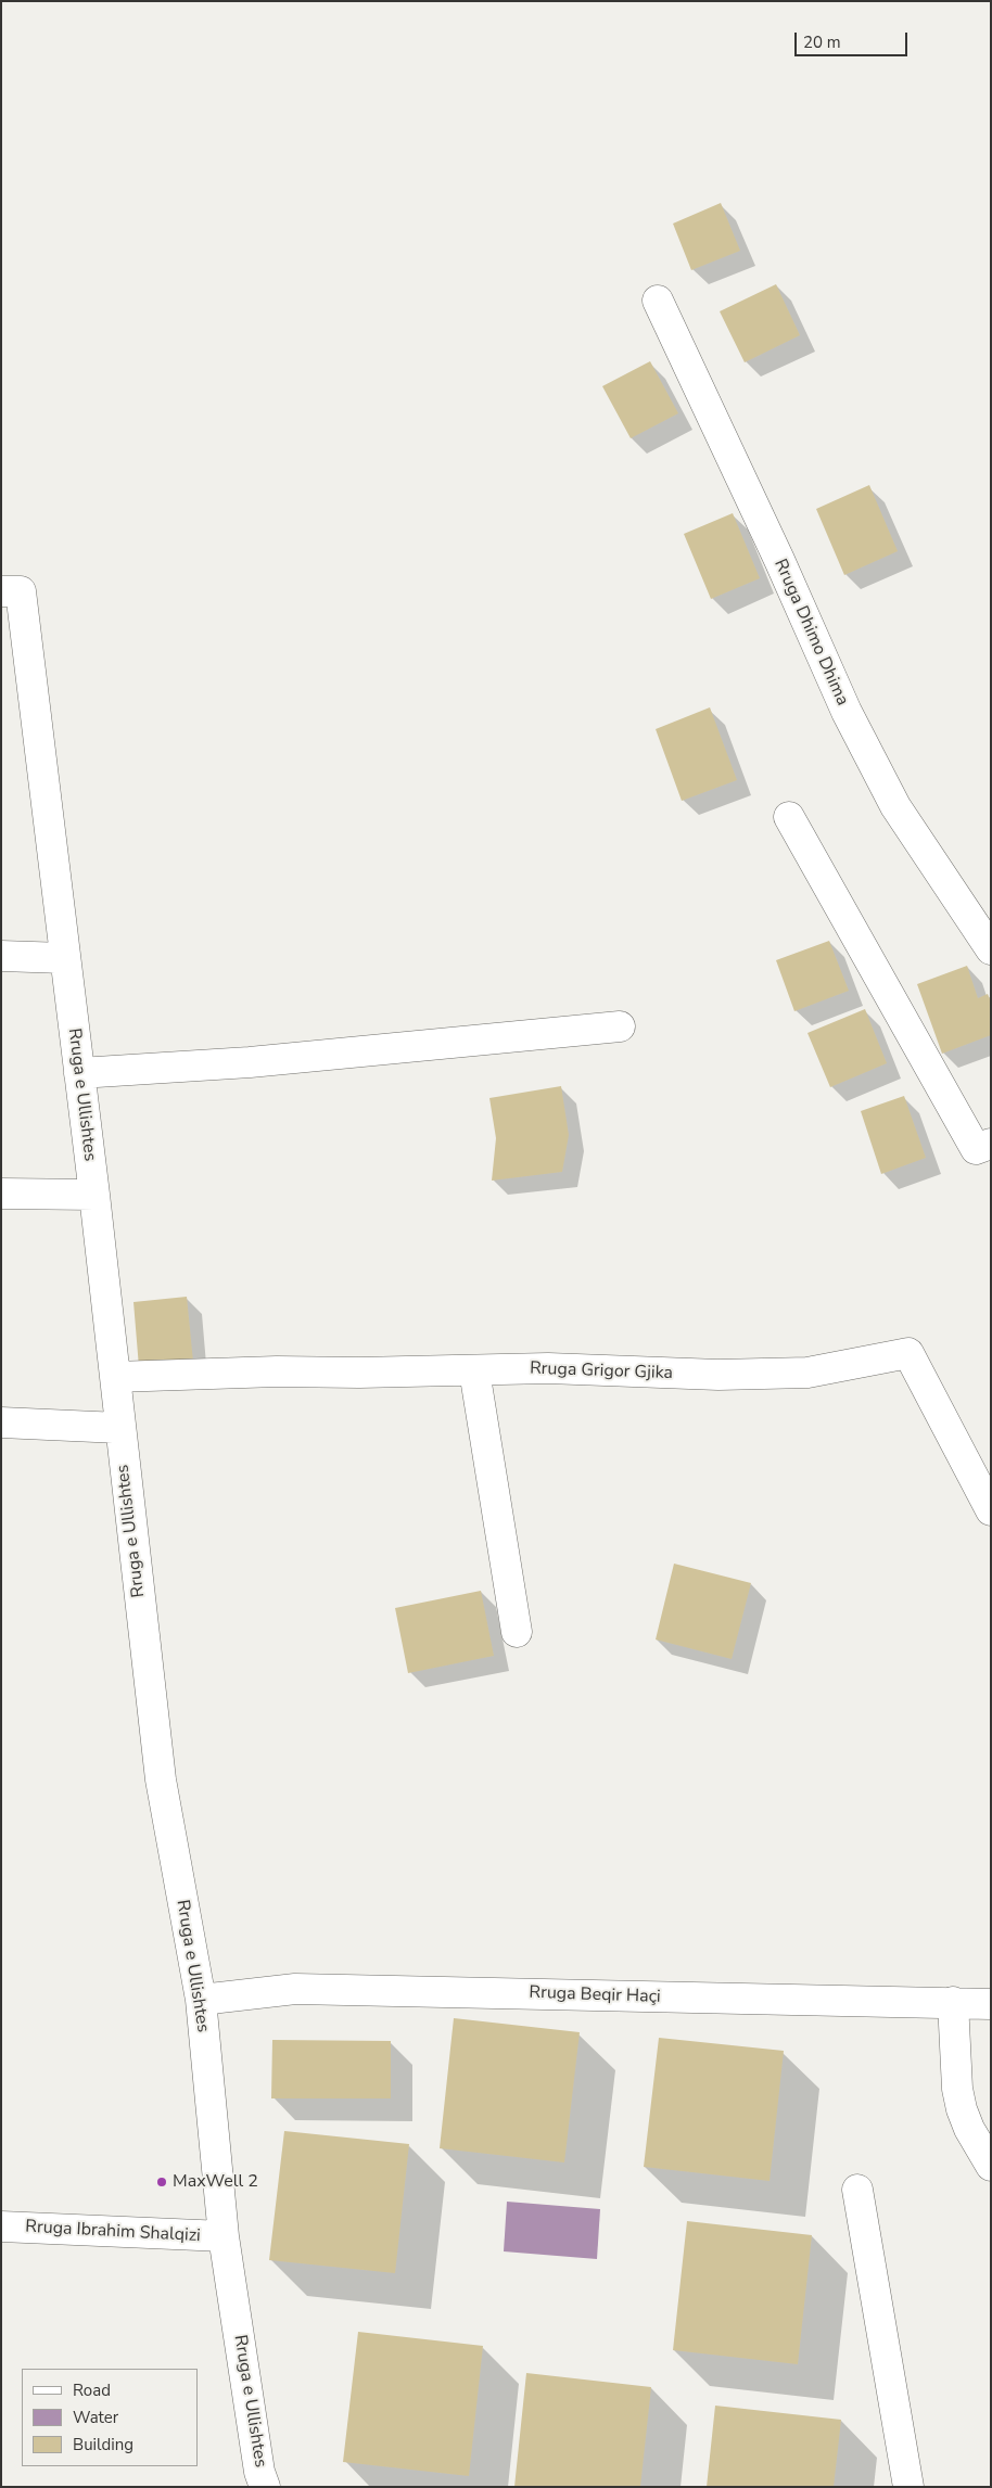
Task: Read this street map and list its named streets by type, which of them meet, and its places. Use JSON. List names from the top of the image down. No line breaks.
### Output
{"streets":{"street":["Rruga Dhimo Dhima","Rruga e Ullishtes","Rruga Grigor Gjika","Rruga Beqir Haçi","Rruga Ibrahim Shalqizi"]},"crossings":[["Rruga e Ullishtes","Rruga Grigor Gjika"],["Rruga e Ullishtes","Rruga Beqir Haçi"],["Rruga e Ullishtes","Rruga Ibrahim Shalqizi"]],"places":["MaxWell 2"],"legend":["Road","Water","Building"],"scale_bar":"20 m"}
